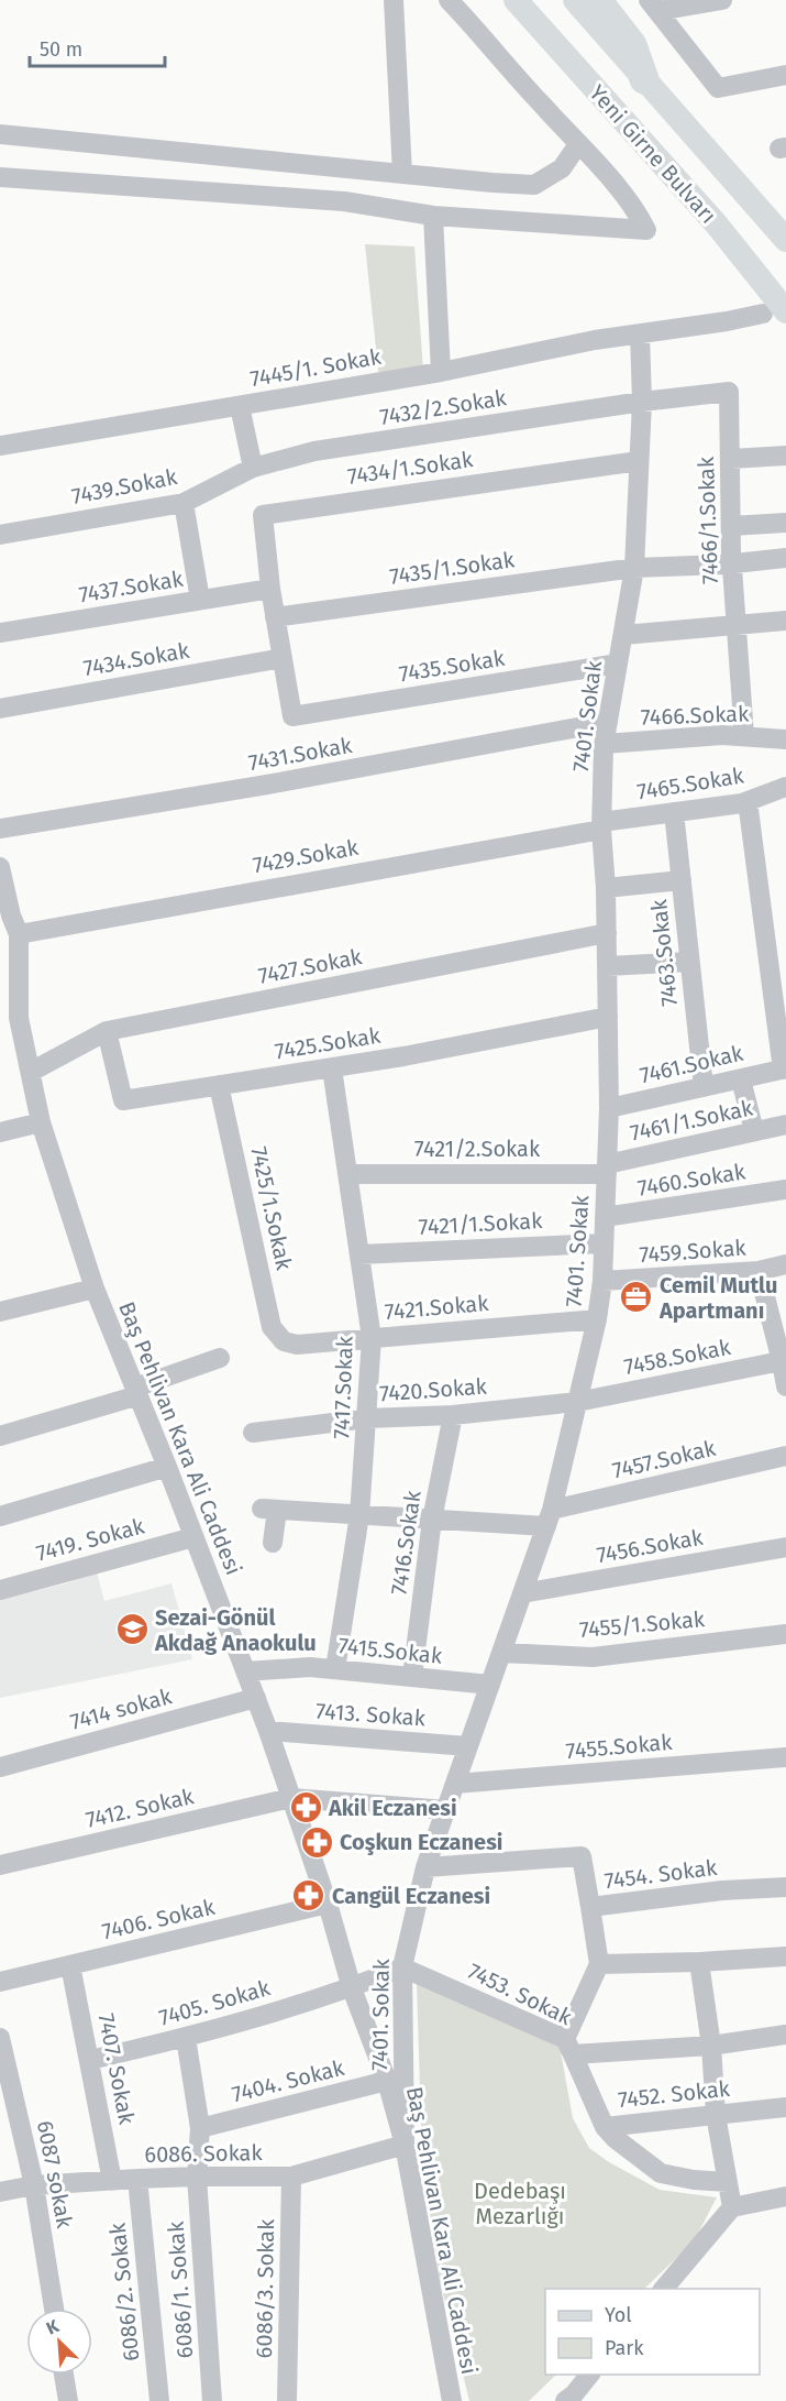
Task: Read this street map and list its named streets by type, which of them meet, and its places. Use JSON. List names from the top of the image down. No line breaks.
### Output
{"streets":{"main road":["Yeni Girne Bulvarı"],"street":["7445/1. Sokak","7432/2.Sokak","7434/1.Sokak","7439.Sokak","7466/1.Sokak","7435/1.Sokak","7437.Sokak","7434.Sokak","7435.Sokak","7466.Sokak","7401. Sokak","7431.Sokak","7465.Sokak","7429.Sokak","7463.Sokak","7427.Sokak","7425.Sokak","7461.Sokak","7461/1.Sokak","7421/2.Sokak","7460.Sokak","7425/1.Sokak","7421/1.Sokak","7459.Sokak","7421.Sokak","7458.Sokak","7417.Sokak","7420.Sokak","Baş Pehlivan Kara Ali Caddesi","7457.Sokak","7419. Sokak","7416.Sokak","7456.Sokak","7455/1.Sokak","7415.Sokak","7414 sokak","7413. Sokak","7455.Sokak","7412. Sokak","7454. Sokak","7406. Sokak","7453. Sokak","7405. Sokak","7407. Sokak","7404. Sokak","7452. Sokak","6086. Sokak","6087 sokak","6086/3. Sokak","6086/1. Sokak","6086/2. Sokak"]},"crossings":[["Yeni Girne Bulvarı","7445/1. Sokak"],["7445/1. Sokak","7401. Sokak"],["7432/2.Sokak","7439.Sokak"],["7432/2.Sokak","7466/1.Sokak"],["7432/2.Sokak","7401. Sokak"],["7434/1.Sokak","7437.Sokak"],["7434/1.Sokak","7401. Sokak"],["7466/1.Sokak","7435/1.Sokak"],["7466/1.Sokak","7466.Sokak"],["7466/1.Sokak","7401. Sokak"],["7435/1.Sokak","7401. Sokak"],["7434.Sokak","7435.Sokak"],["7435.Sokak","7401. Sokak"],["7466.Sokak","7401. Sokak"],["7401. Sokak","7431.Sokak"],["7401. Sokak","7465.Sokak"],["7401. Sokak","7429.Sokak"],["7401. Sokak","7427.Sokak"],["7401. Sokak","7425.Sokak"],["7401. Sokak","7461.Sokak"],["7401. Sokak","7461/1.Sokak"],["7401. Sokak","7421/2.Sokak"],["7401. Sokak","7460.Sokak"],["7401. Sokak","7421/1.Sokak"],["7401. Sokak","7459.Sokak"],["7401. Sokak","7421.Sokak"],["7401. Sokak","7458.Sokak"],["7401. Sokak","7420.Sokak"],["7401. Sokak","Baş Pehlivan Kara Ali Caddesi"],["7401. Sokak","7457.Sokak"],["7401. Sokak","7456.Sokak"],["7401. Sokak","7455/1.Sokak"],["7401. Sokak","7415.Sokak"],["7401. Sokak","7413. Sokak"],["7401. Sokak","7455.Sokak"],["7401. Sokak","7412. Sokak"],["7401. Sokak","7454. Sokak"],["7401. Sokak","7453. Sokak"],["7401. Sokak","6086. Sokak"],["7465.Sokak","7429.Sokak"],["7465.Sokak","7463.Sokak"],["7429.Sokak","Baş Pehlivan Kara Ali Caddesi"],["7463.Sokak","7461.Sokak"],["7427.Sokak","7425.Sokak"],["7427.Sokak","Baş Pehlivan Kara Ali Caddesi"],["7425.Sokak","7425/1.Sokak"],["7425.Sokak","7417.Sokak"],["7461/1.Sokak","7421/2.Sokak"],["7421/2.Sokak","7417.Sokak"],["7425/1.Sokak","7421.Sokak"],["7421/1.Sokak","7417.Sokak"],["7421.Sokak","7417.Sokak"],["7458.Sokak","7420.Sokak"],["7417.Sokak","7420.Sokak"],["7417.Sokak","7457.Sokak"],["7417.Sokak","7415.Sokak"],["7420.Sokak","7416.Sokak"],["Baş Pehlivan Kara Ali Caddesi","7419. Sokak"],["Baş Pehlivan Kara Ali Caddesi","7415.Sokak"],["Baş Pehlivan Kara Ali Caddesi","7414 sokak"],["Baş Pehlivan Kara Ali Caddesi","7413. Sokak"],["Baş Pehlivan Kara Ali Caddesi","7412. Sokak"],["Baş Pehlivan Kara Ali Caddesi","7406. Sokak"],["Baş Pehlivan Kara Ali Caddesi","7405. Sokak"],["Baş Pehlivan Kara Ali Caddesi","7404. Sokak"],["Baş Pehlivan Kara Ali Caddesi","6086. Sokak"],["7457.Sokak","7416.Sokak"],["7416.Sokak","7415.Sokak"],["7406. Sokak","7407. Sokak"],["7453. Sokak","7452. Sokak"],["7405. Sokak","7407. Sokak"],["7405. Sokak","6086/1. Sokak"],["7407. Sokak","6086. Sokak"],["7404. Sokak","6086/1. Sokak"],["6086. Sokak","6087 sokak"],["6086. Sokak","6086/3. Sokak"],["6086. Sokak","6086/1. Sokak"],["6086. Sokak","6086/2. Sokak"]],"parks":["Dedebaşı Mezarlığı"],"places":{"office":["Cemil Mutlu Apartmanı"],"school or university":["Sezai-Gönül Akdağ Anaokulu"],"pharmacy":["Akil Eczanesi","Coşkun Eczanesi","Cangül Eczanesi"]},"legend":["Yol","Park"],"scale_bar":"50 m","north":"top left"}
